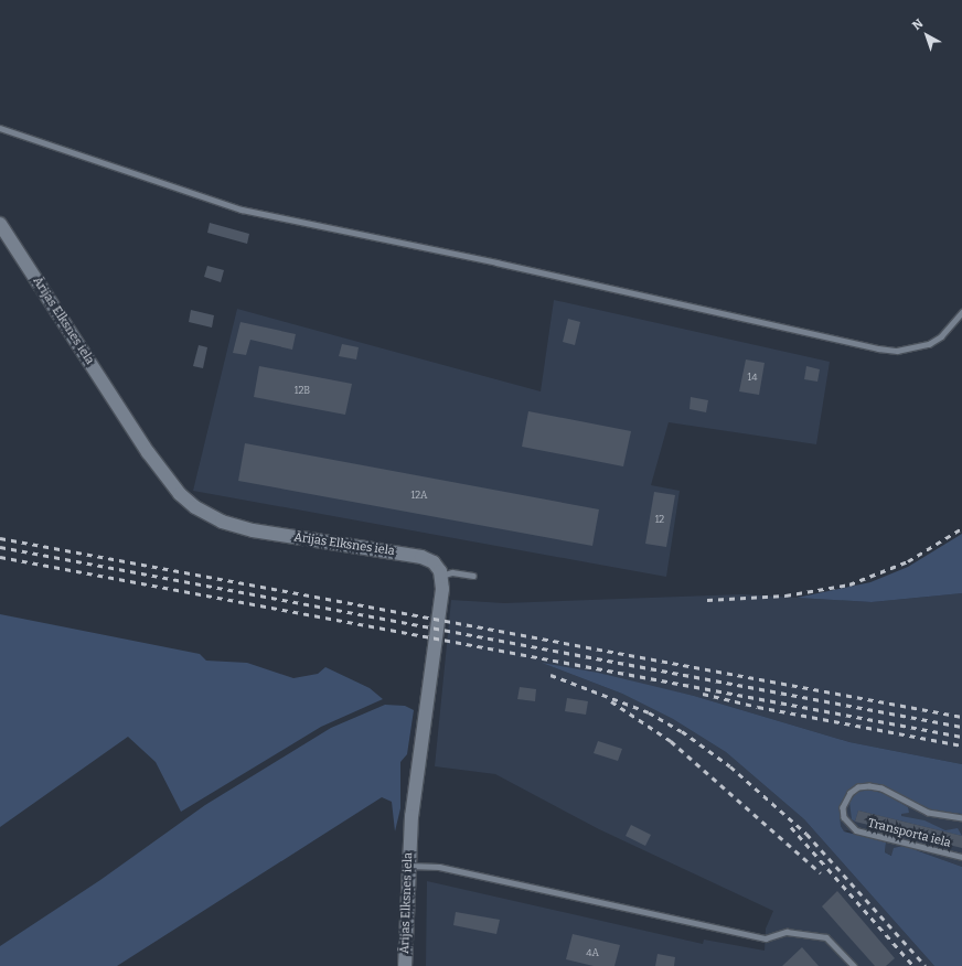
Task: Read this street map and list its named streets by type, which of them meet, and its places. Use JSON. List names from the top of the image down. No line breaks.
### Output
{"streets":{"street":["Ārijas Elksnes iela"],"lane":["Transporta iela"]},"house_numbers":["14","12B","12A","12","4A"],"north":"top left"}
